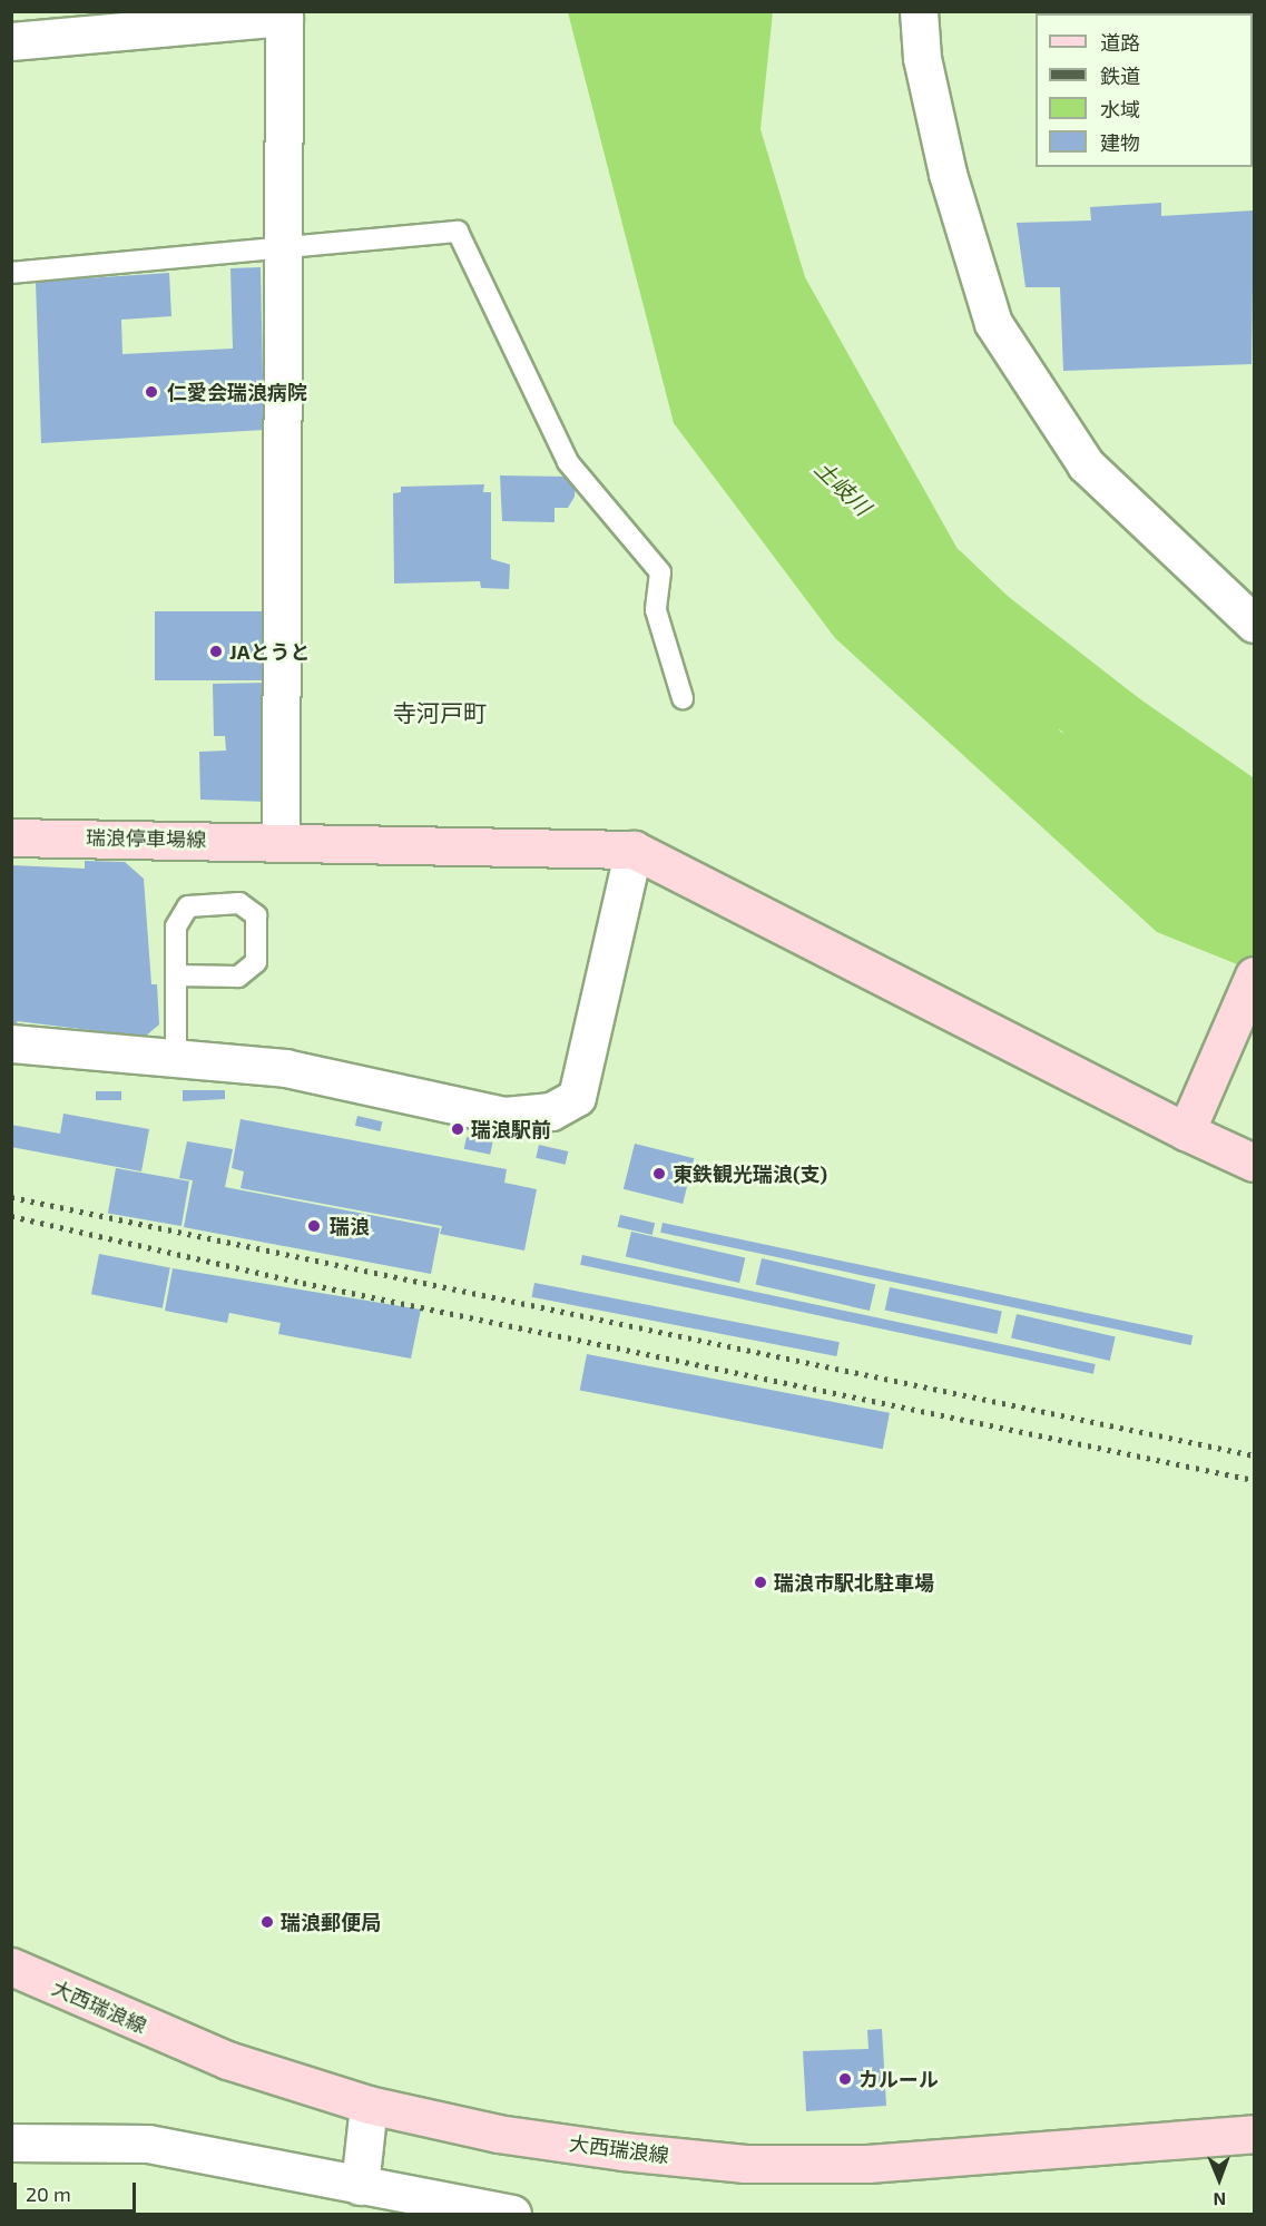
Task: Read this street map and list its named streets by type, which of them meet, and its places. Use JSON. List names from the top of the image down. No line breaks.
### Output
{"streets":{"main road":["瑞浪停車場線","大西瑞浪線"]},"districts":["寺河戸町"],"water":["土岐川"],"places":["仁愛会瑞浪病院","JAとうと","瑞浪駅前","東鉄観光瑞浪(支)","瑞浪","瑞浪市駅北駐車場","瑞浪郵便局","カルール"],"legend":["道路","鉄道","水域","建物"],"scale_bar":"20 m","north":"bottom"}
